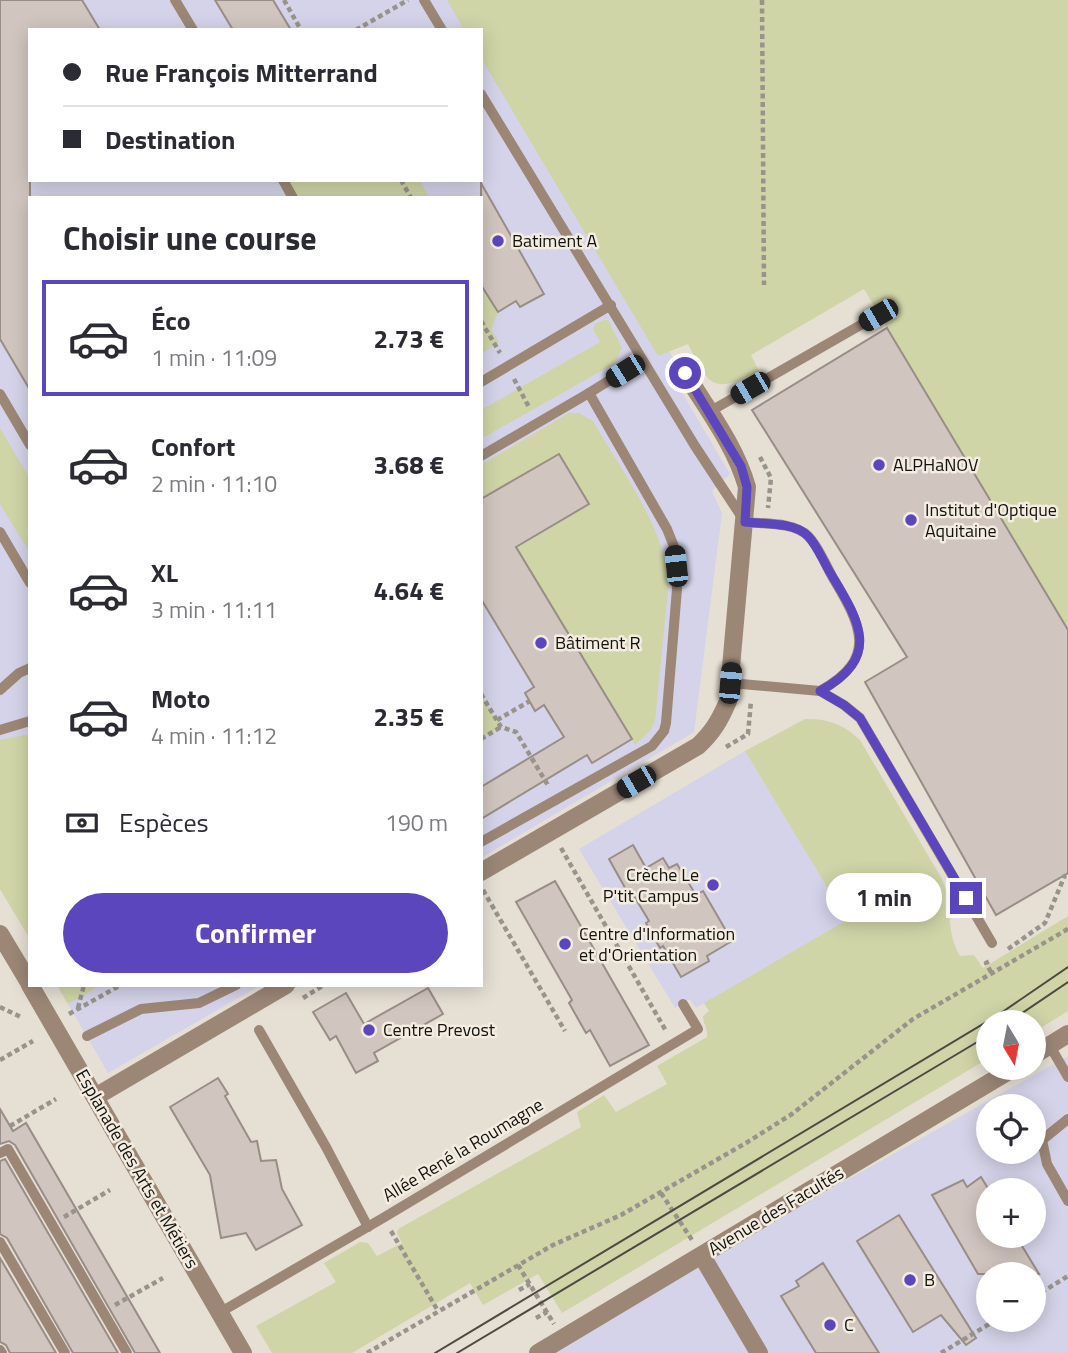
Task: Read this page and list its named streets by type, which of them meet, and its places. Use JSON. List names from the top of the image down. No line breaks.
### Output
{"streets":{"street":["Esplanade des Arts et Métiers","Avenue des Facultés"],"lane":["Allée René la Roumagne"]},"crossings":[["Allée René la Roumagne","Esplanade des Arts et Métiers"]],"places":["Batiment A","ALPHaNOV","Institut d'Optique Aquitaine","Bâtiment R","Crèche Le P'tit Campus","Centre d'Information et d'Orientation","Centre Prevost","B","C"],"north":"bottom","page":{"banner":["Rue François Mitterrand","Destination"],"heading":"Choisir une course","list":[{"name":"Éco","note":"1 min · 11:09","value":"2.73 €"},{"name":"Confort","note":"2 min · 11:10","value":"3.68 €"},{"name":"XL","note":"3 min · 11:11","value":"4.64 €"},{"name":"Moto","note":"4 min · 11:12","value":"2.35 €"}],"pay":["Espèces","190 m"],"bubble":"1 min","buttons":"Confirmer","map_buttons":["+","−"]}}
